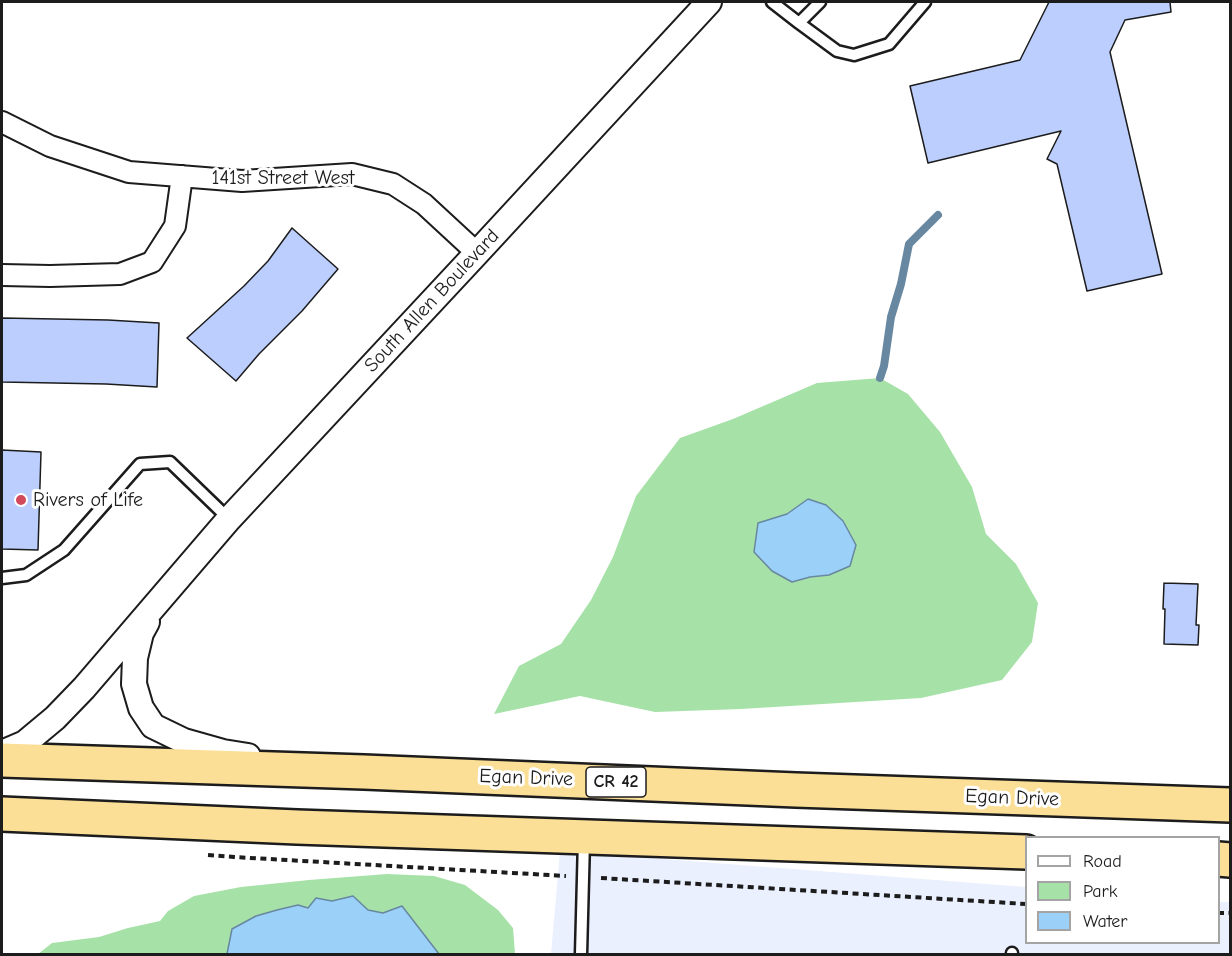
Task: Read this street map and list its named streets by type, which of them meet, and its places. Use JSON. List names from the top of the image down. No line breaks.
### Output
{"streets":{"highway":["Egan Drive","CR 42"],"street":["141st Street West","South Allen Boulevard"]},"crossings":[["141st Street West","South Allen Boulevard"],["South Allen Boulevard","Egan Drive"]],"places":["Rivers of Life"],"legend":["Road","Park","Water"]}
